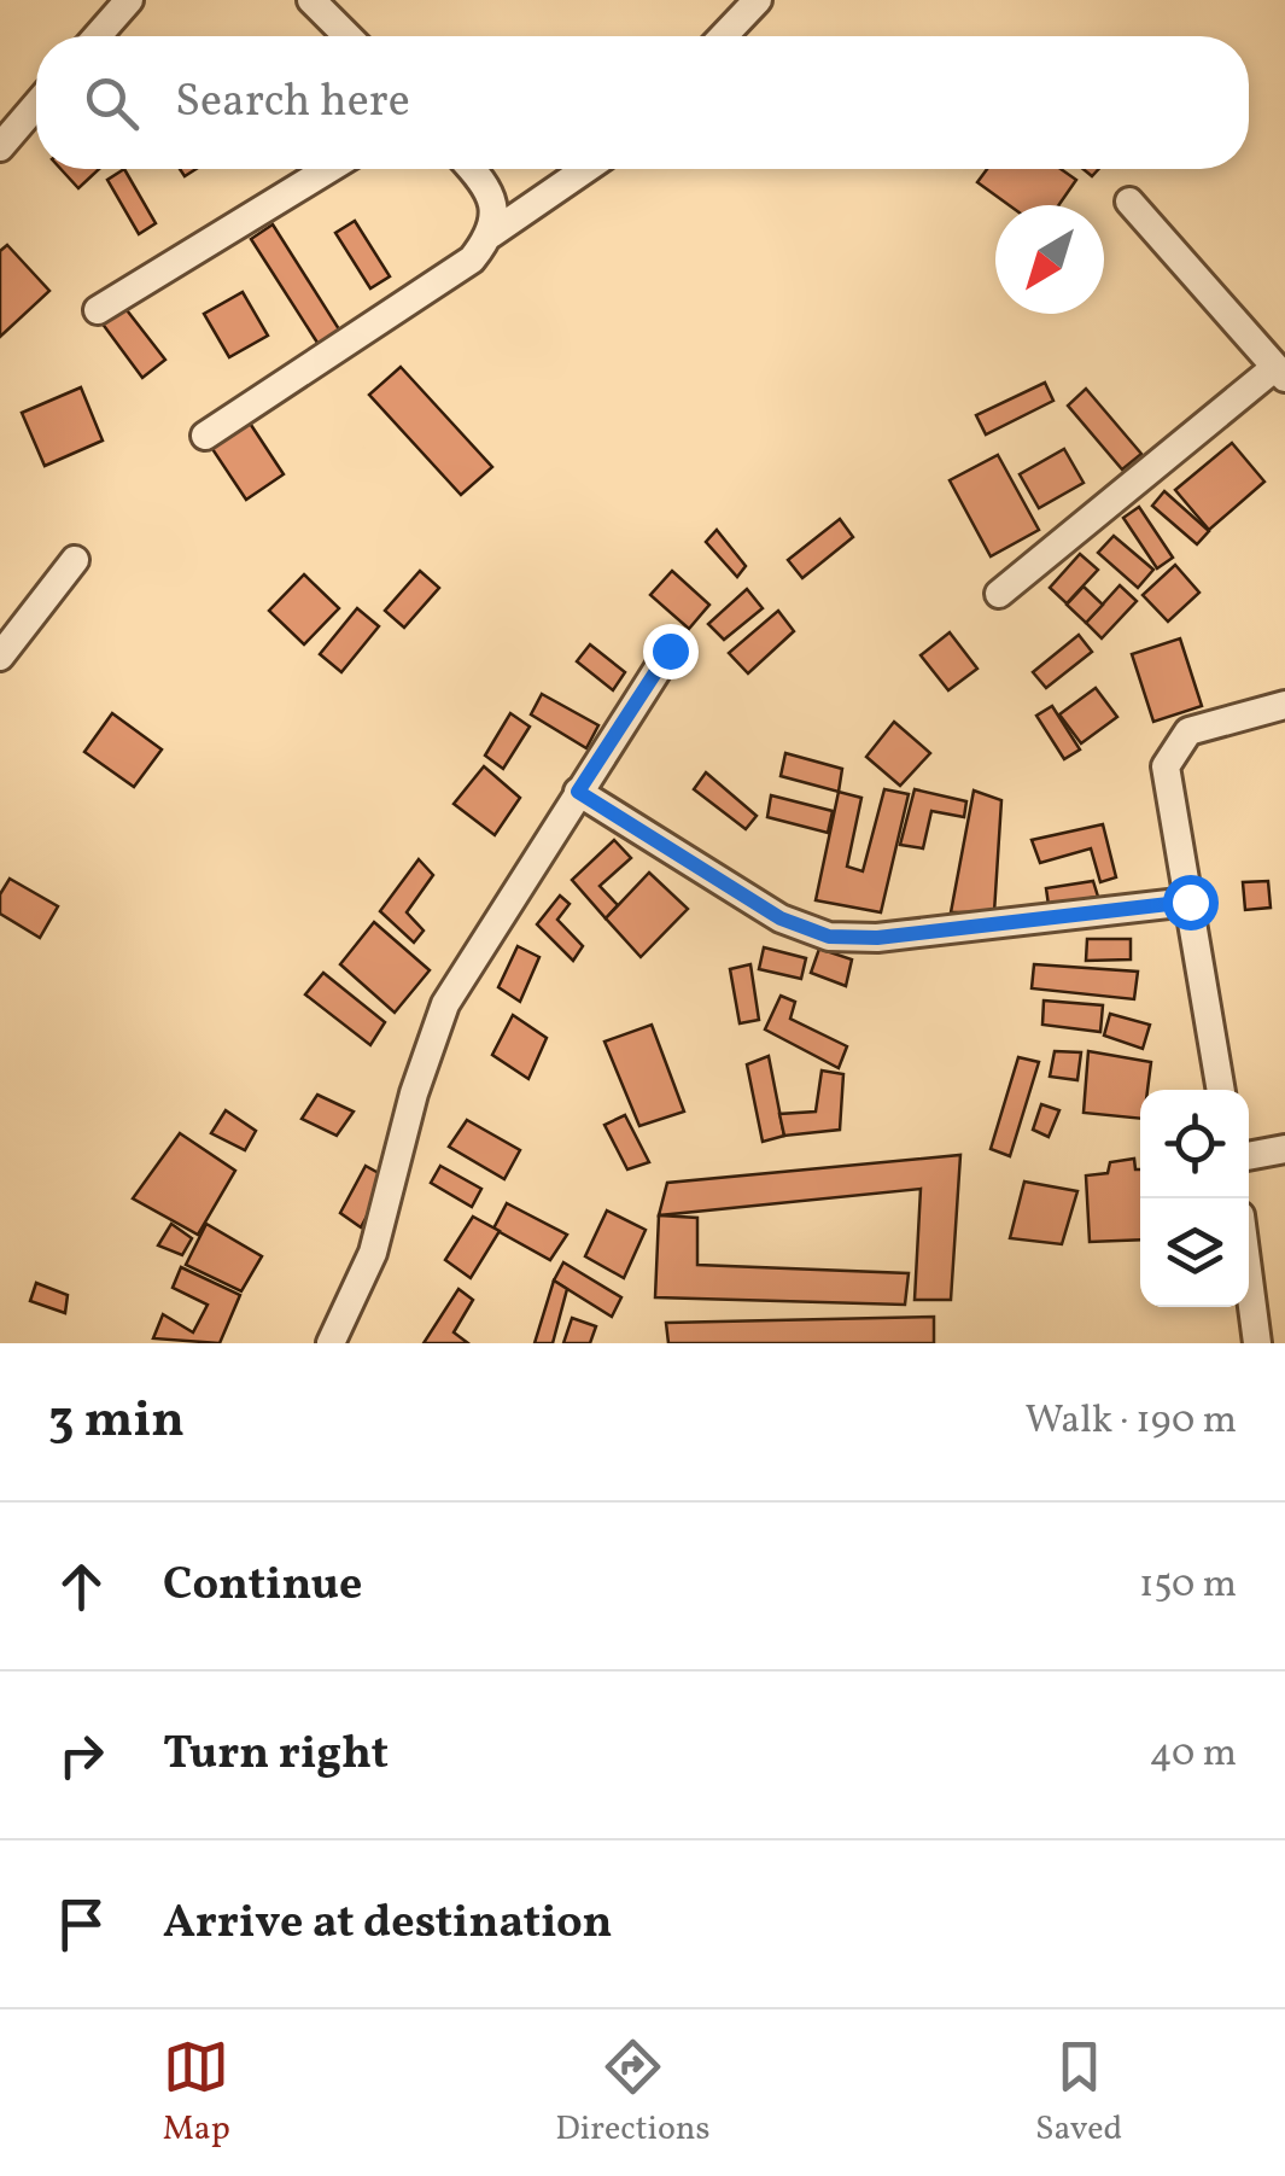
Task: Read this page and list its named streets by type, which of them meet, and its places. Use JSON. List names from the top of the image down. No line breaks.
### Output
{"north":"bottom left","page":{"search":"Search here","heading":["3 min","Walk · 190 m"],"list":[["Continue","150 m"],["Turn right","40 m"],"Arrive at destination"],"nav":["Map","Directions","Saved"]}}
